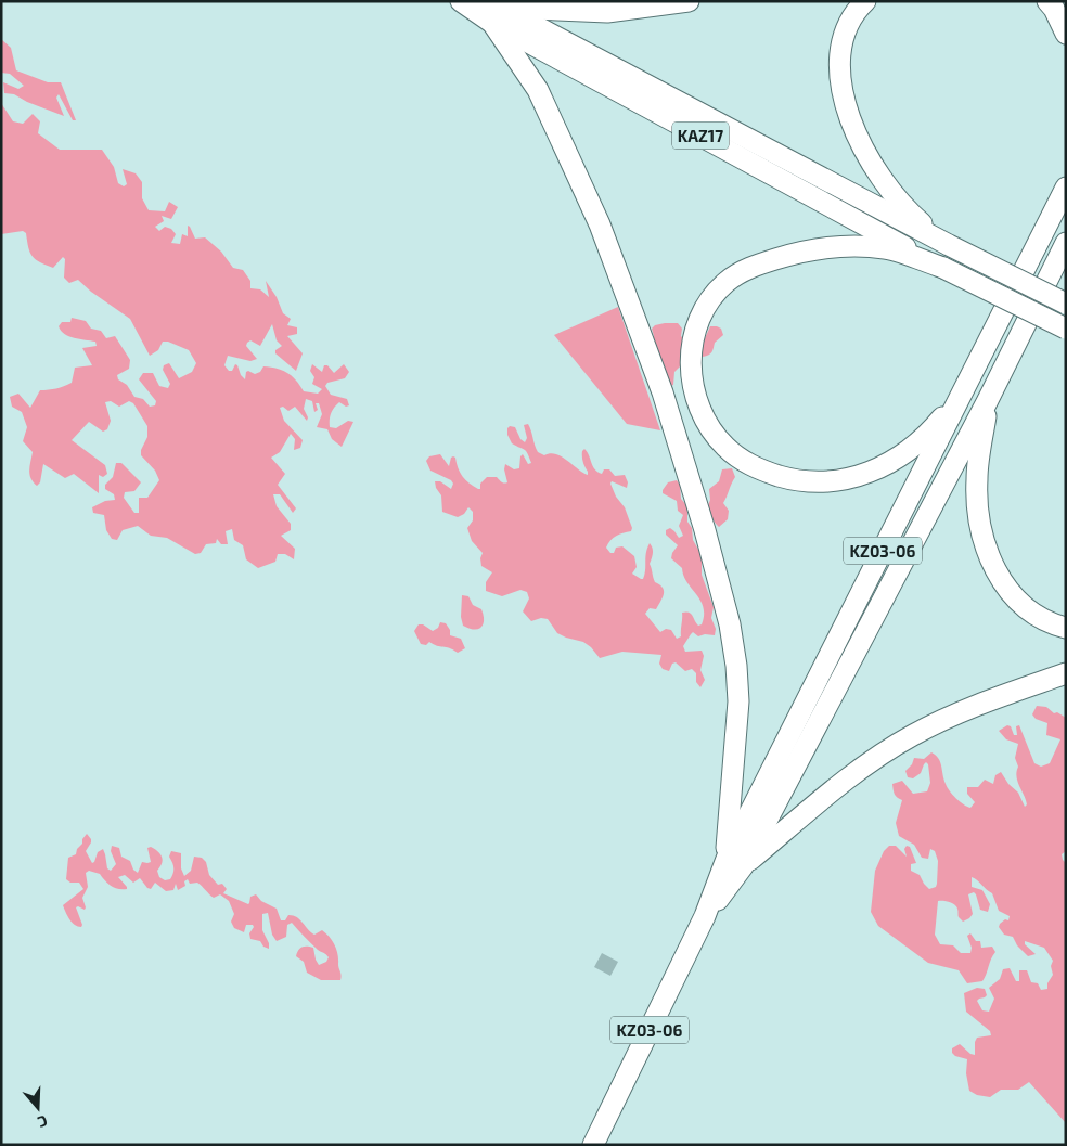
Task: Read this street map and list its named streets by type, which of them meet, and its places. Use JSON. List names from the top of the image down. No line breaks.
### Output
{"streets":{"main road":["KAZ17","KZ03-06"]},"north":"bottom"}
